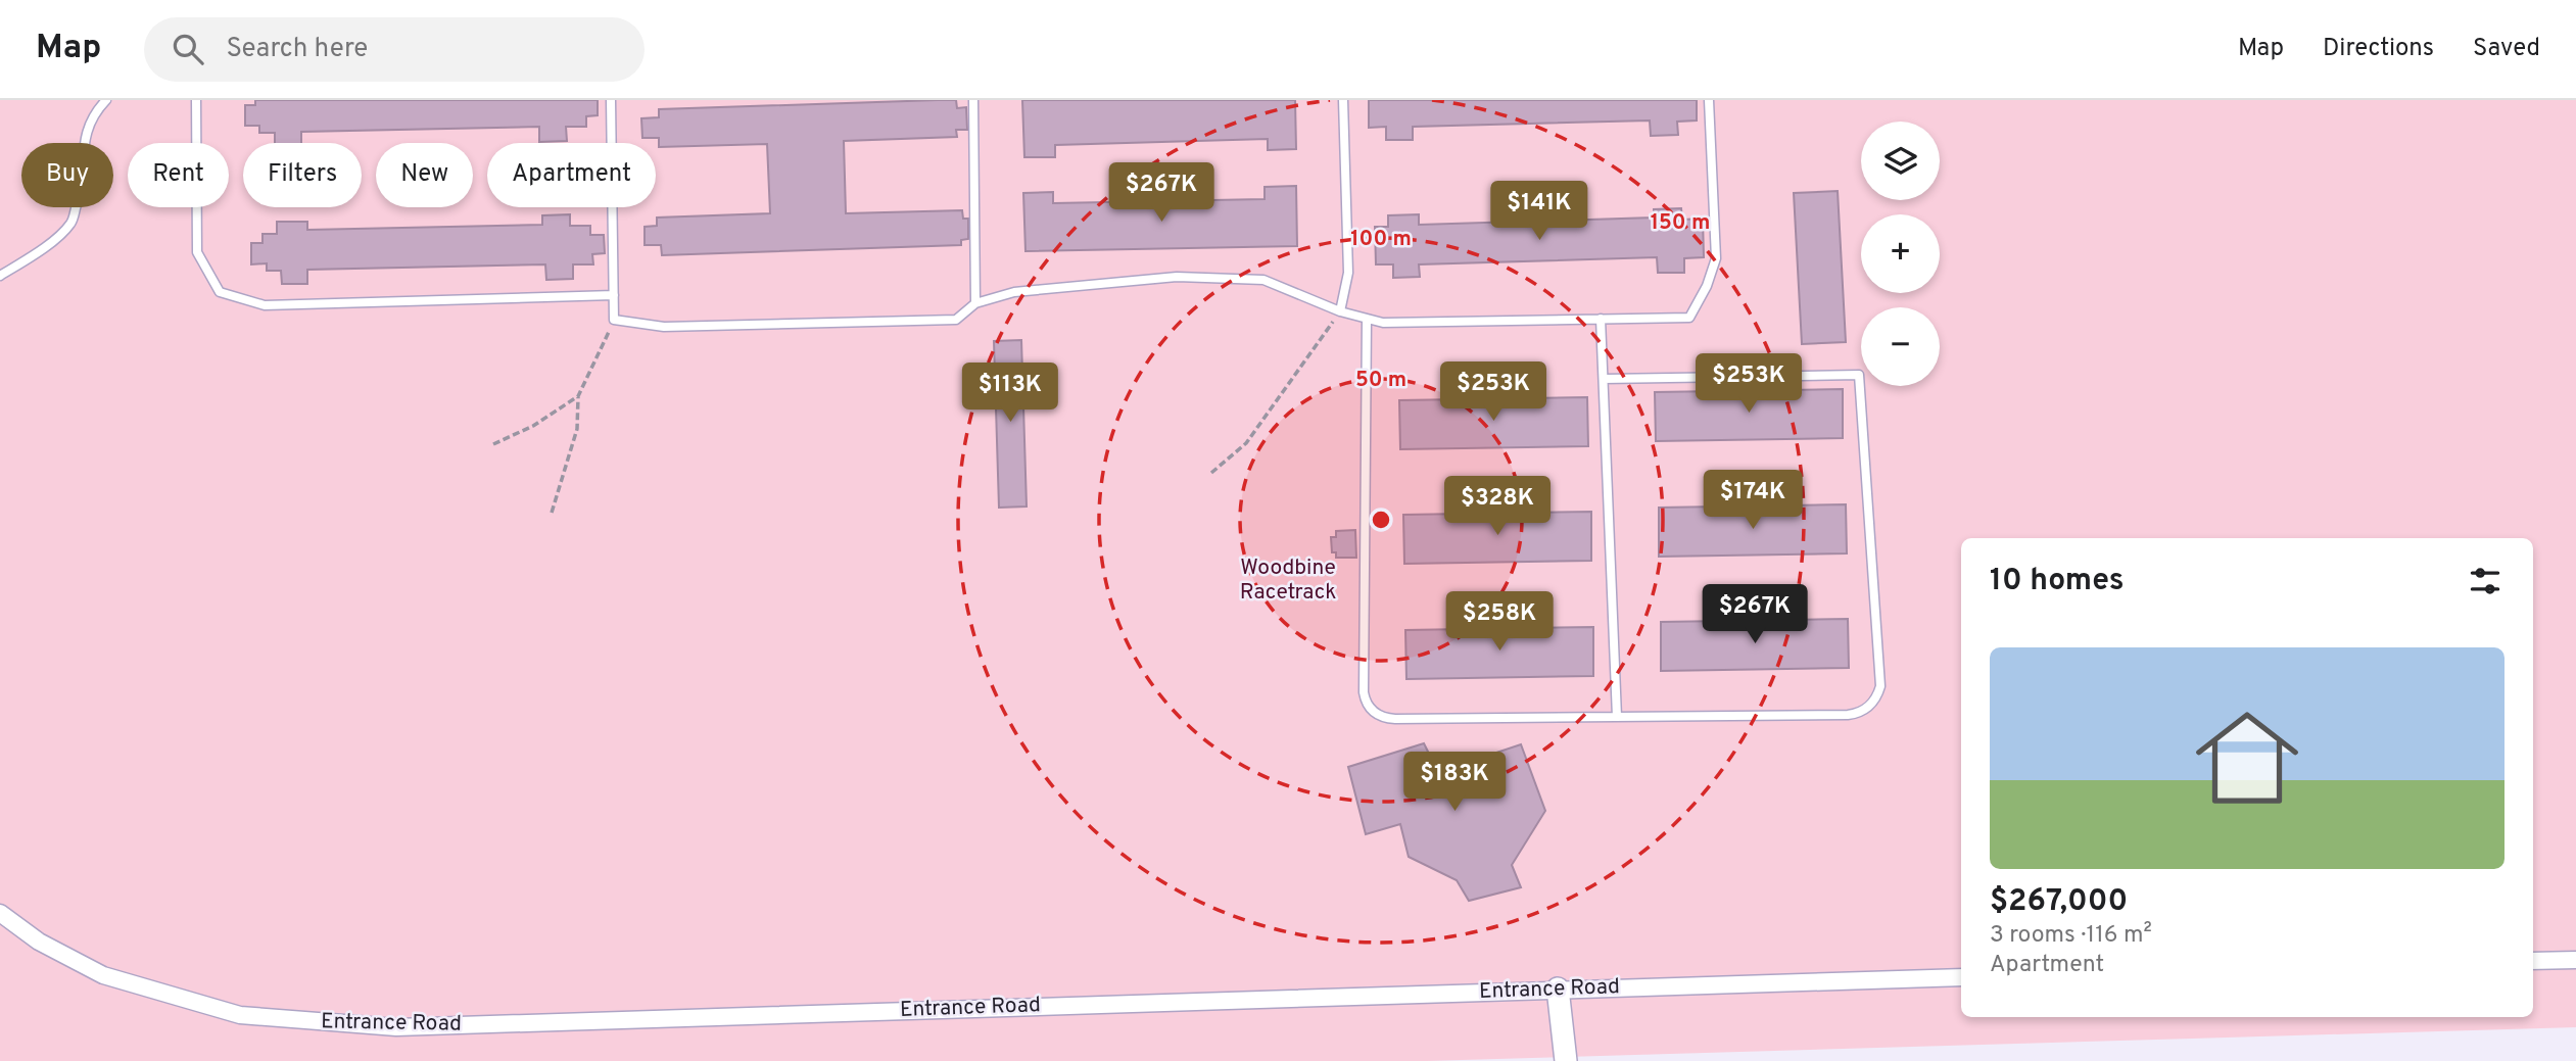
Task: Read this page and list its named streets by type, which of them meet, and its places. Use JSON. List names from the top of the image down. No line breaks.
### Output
{"streets":{"street":["Entrance Road"]},"parks":["Woodbine Racetrack"],"page":{"header":"Map","search":"Search here","nav":["Map","Directions","Saved"],"map_buttons":["+","−"],"chip":["Buy","Rent","Filters","New","Apartment"],"price":["$267K","$141K","$253K","$253K","$113K","$174K","$328K","$267K","$258K","$183K"],"heading":"10 homes","list":[{"name":"$267,000","note":"3 rooms · 116 m² · Apartment"}]},"rings":["150 m","100 m","50 m"]}
